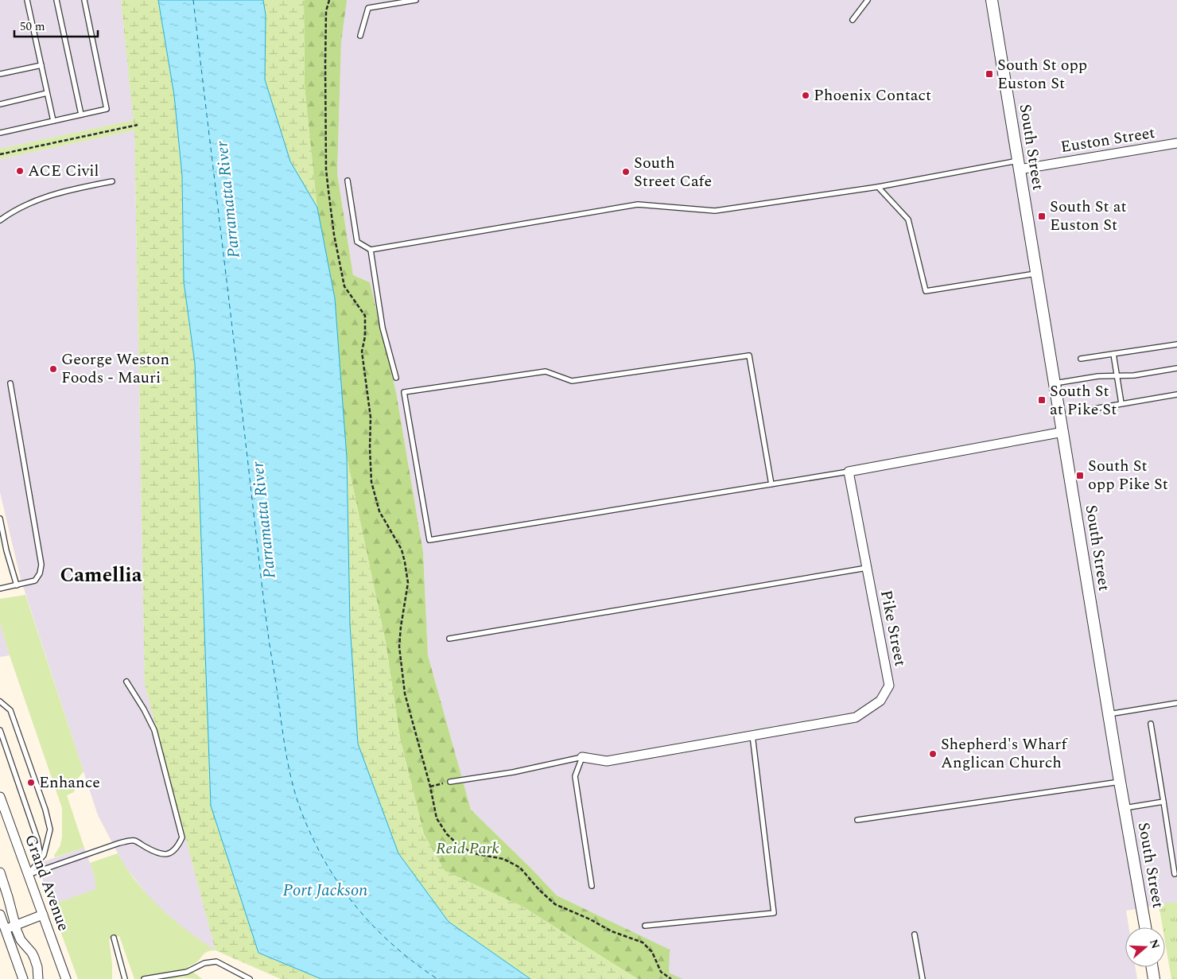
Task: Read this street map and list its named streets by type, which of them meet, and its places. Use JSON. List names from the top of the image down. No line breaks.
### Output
{"streets":{"street":["Euston Street","South Street","Pike Street","Grand Avenue"]},"crossings":[["Euston Street","South Street"]],"districts":["Camellia"],"water":["Parramatta River","Port Jackson"],"parks":["Reid Park"],"places":{"transit":["South St opp Euston St","South St at Euston St","South St at Pike St","South St opp Pike St"],"other":["Phoenix Contact","ACE Civil","South Street Cafe","George Weston Foods - Mauri","Shepherd's Wharf Anglican Church","Enhance"]},"scale_bar":"50 m","north":"right"}
